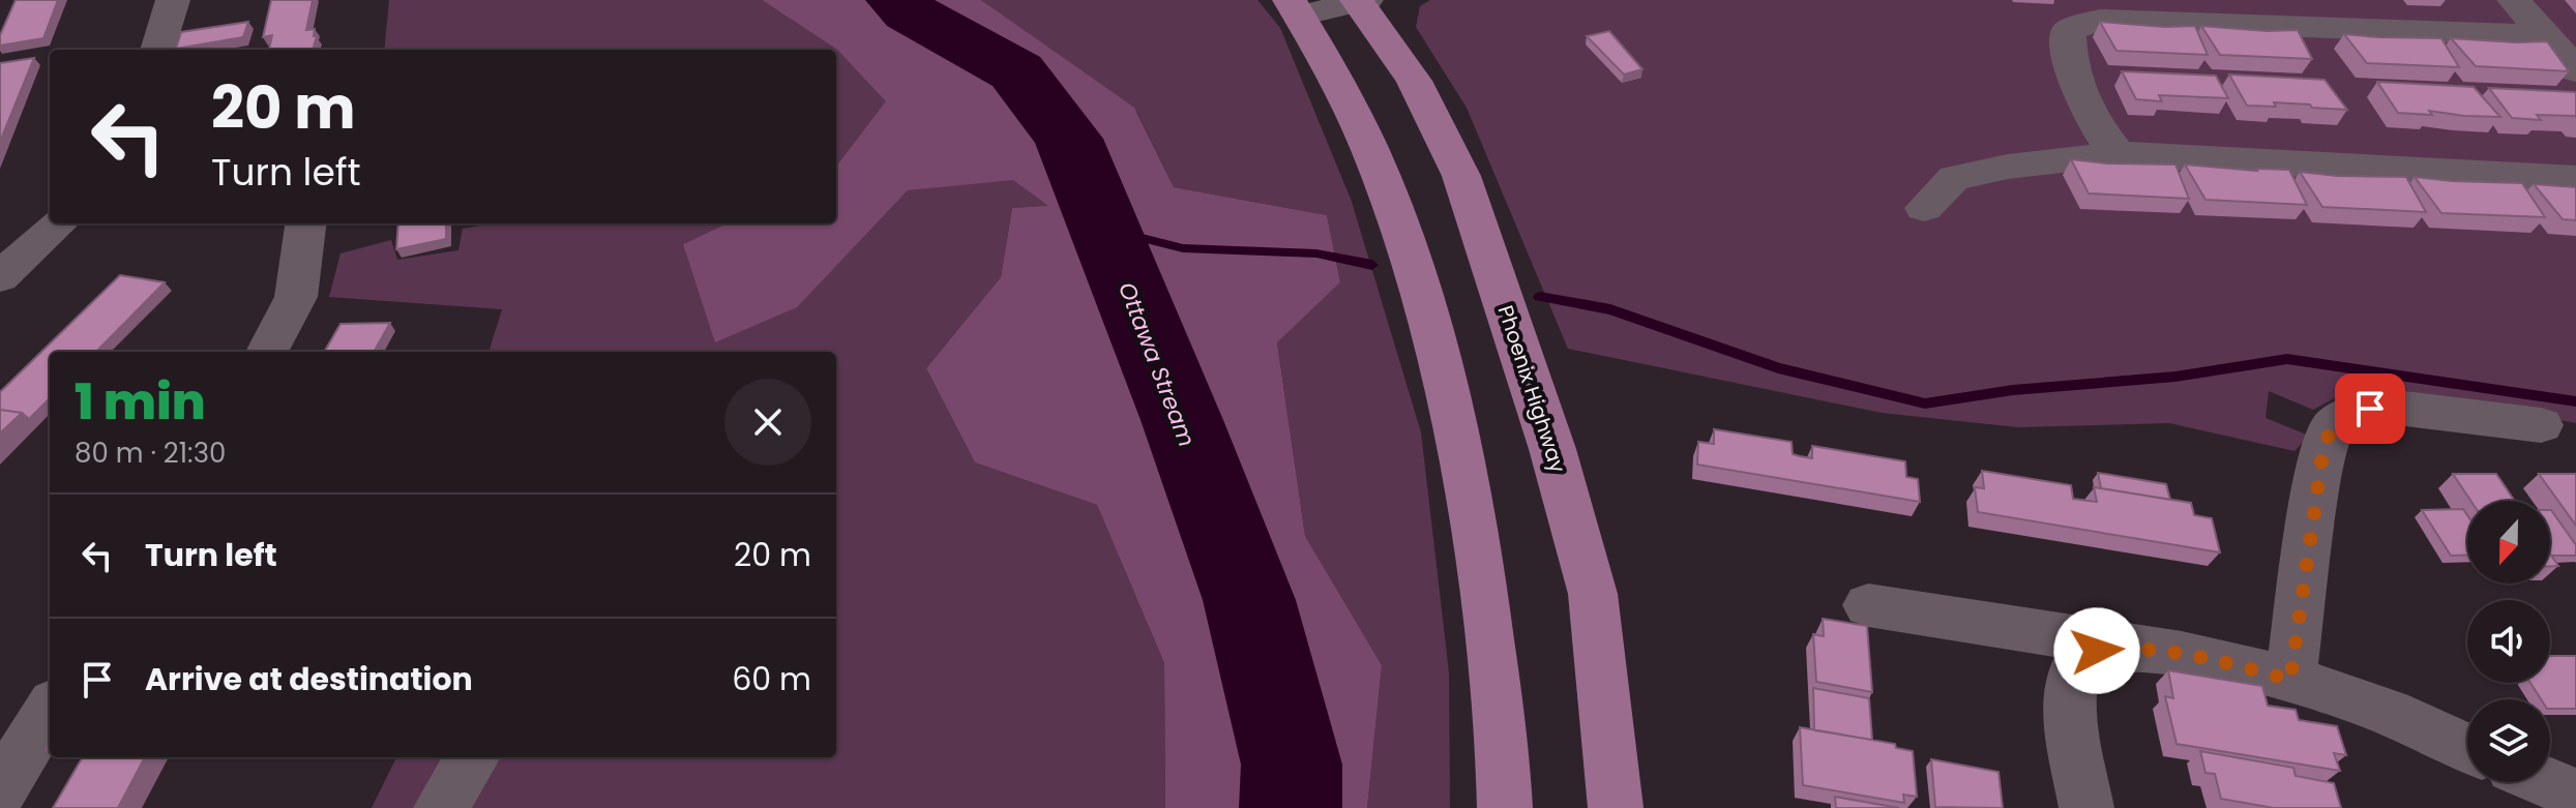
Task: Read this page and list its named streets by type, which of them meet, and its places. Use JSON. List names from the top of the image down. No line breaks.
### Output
{"streets":{"main road":["Phoenix Highway"]},"water":["Ottawa Stream"],"north":"bottom","page":{"turn":["20 m","Turn left"],"heading":["1 min","80 m · 21:30"],"list":[{"name":"Turn left","value":"20 m"},{"name":"Arrive at destination","value":"60 m"}]}}
